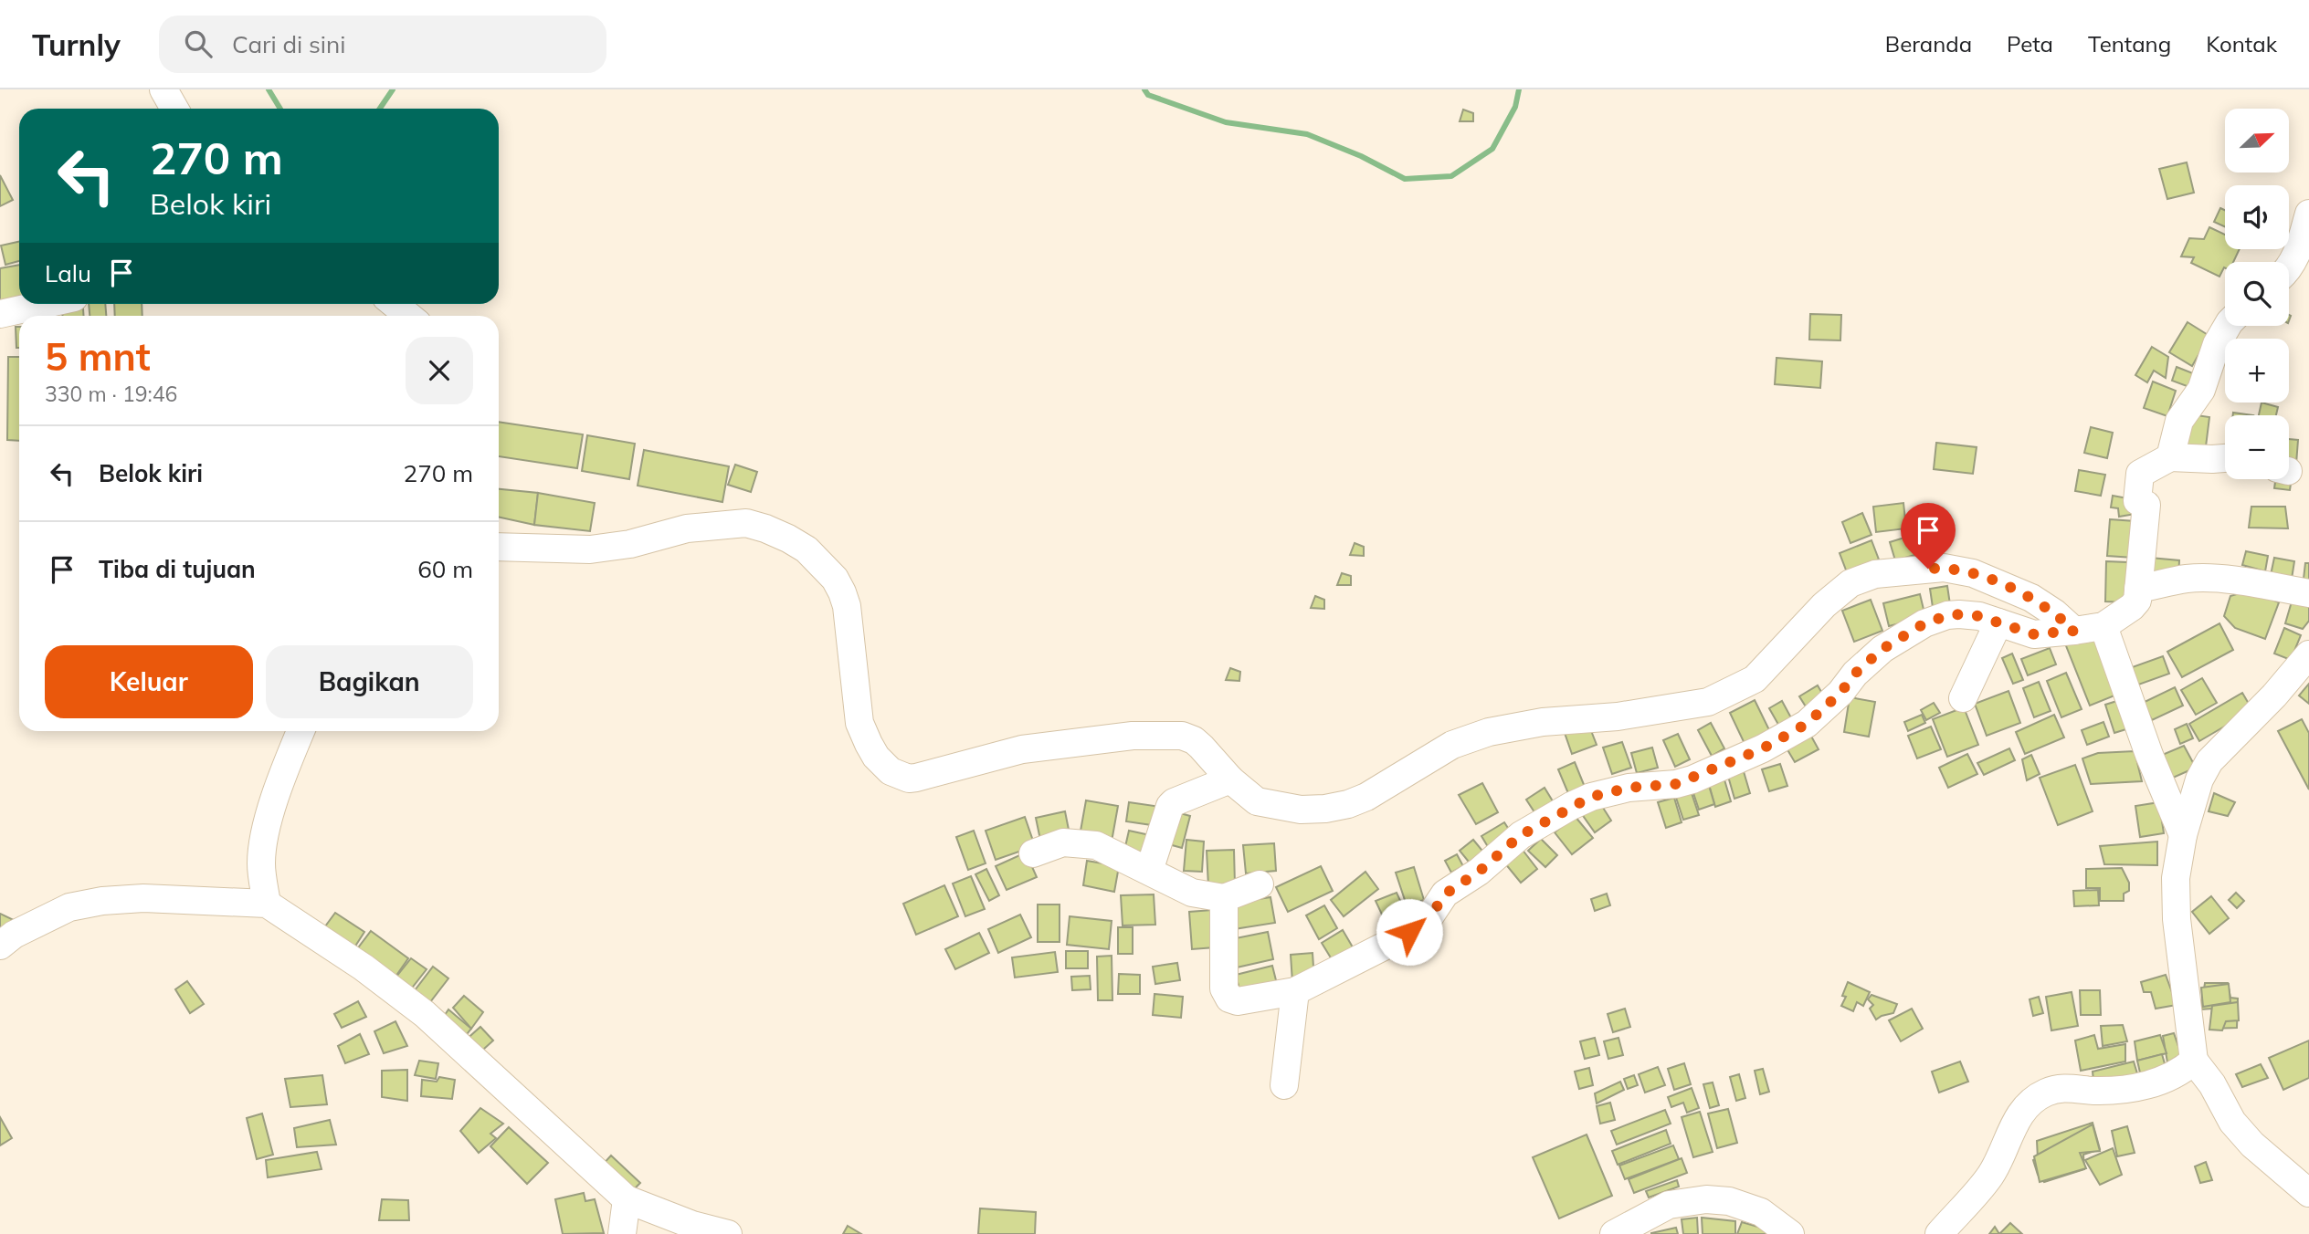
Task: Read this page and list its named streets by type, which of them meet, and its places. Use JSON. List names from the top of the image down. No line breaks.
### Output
{"north":"top right","page":{"header":"Turnly","search":"Cari di sini","nav":["Beranda","Peta","Tentang","Kontak"],"map_buttons":["+","−"],"turn":["270 m","Belok kiri"],"then":"Lalu","heading":["5 mnt","330 m · 19:46"],"list":[{"name":"Belok kiri","value":"270 m"},{"name":"Tiba di tujuan","value":"60 m"}],"buttons":["Keluar","Bagikan"]}}
